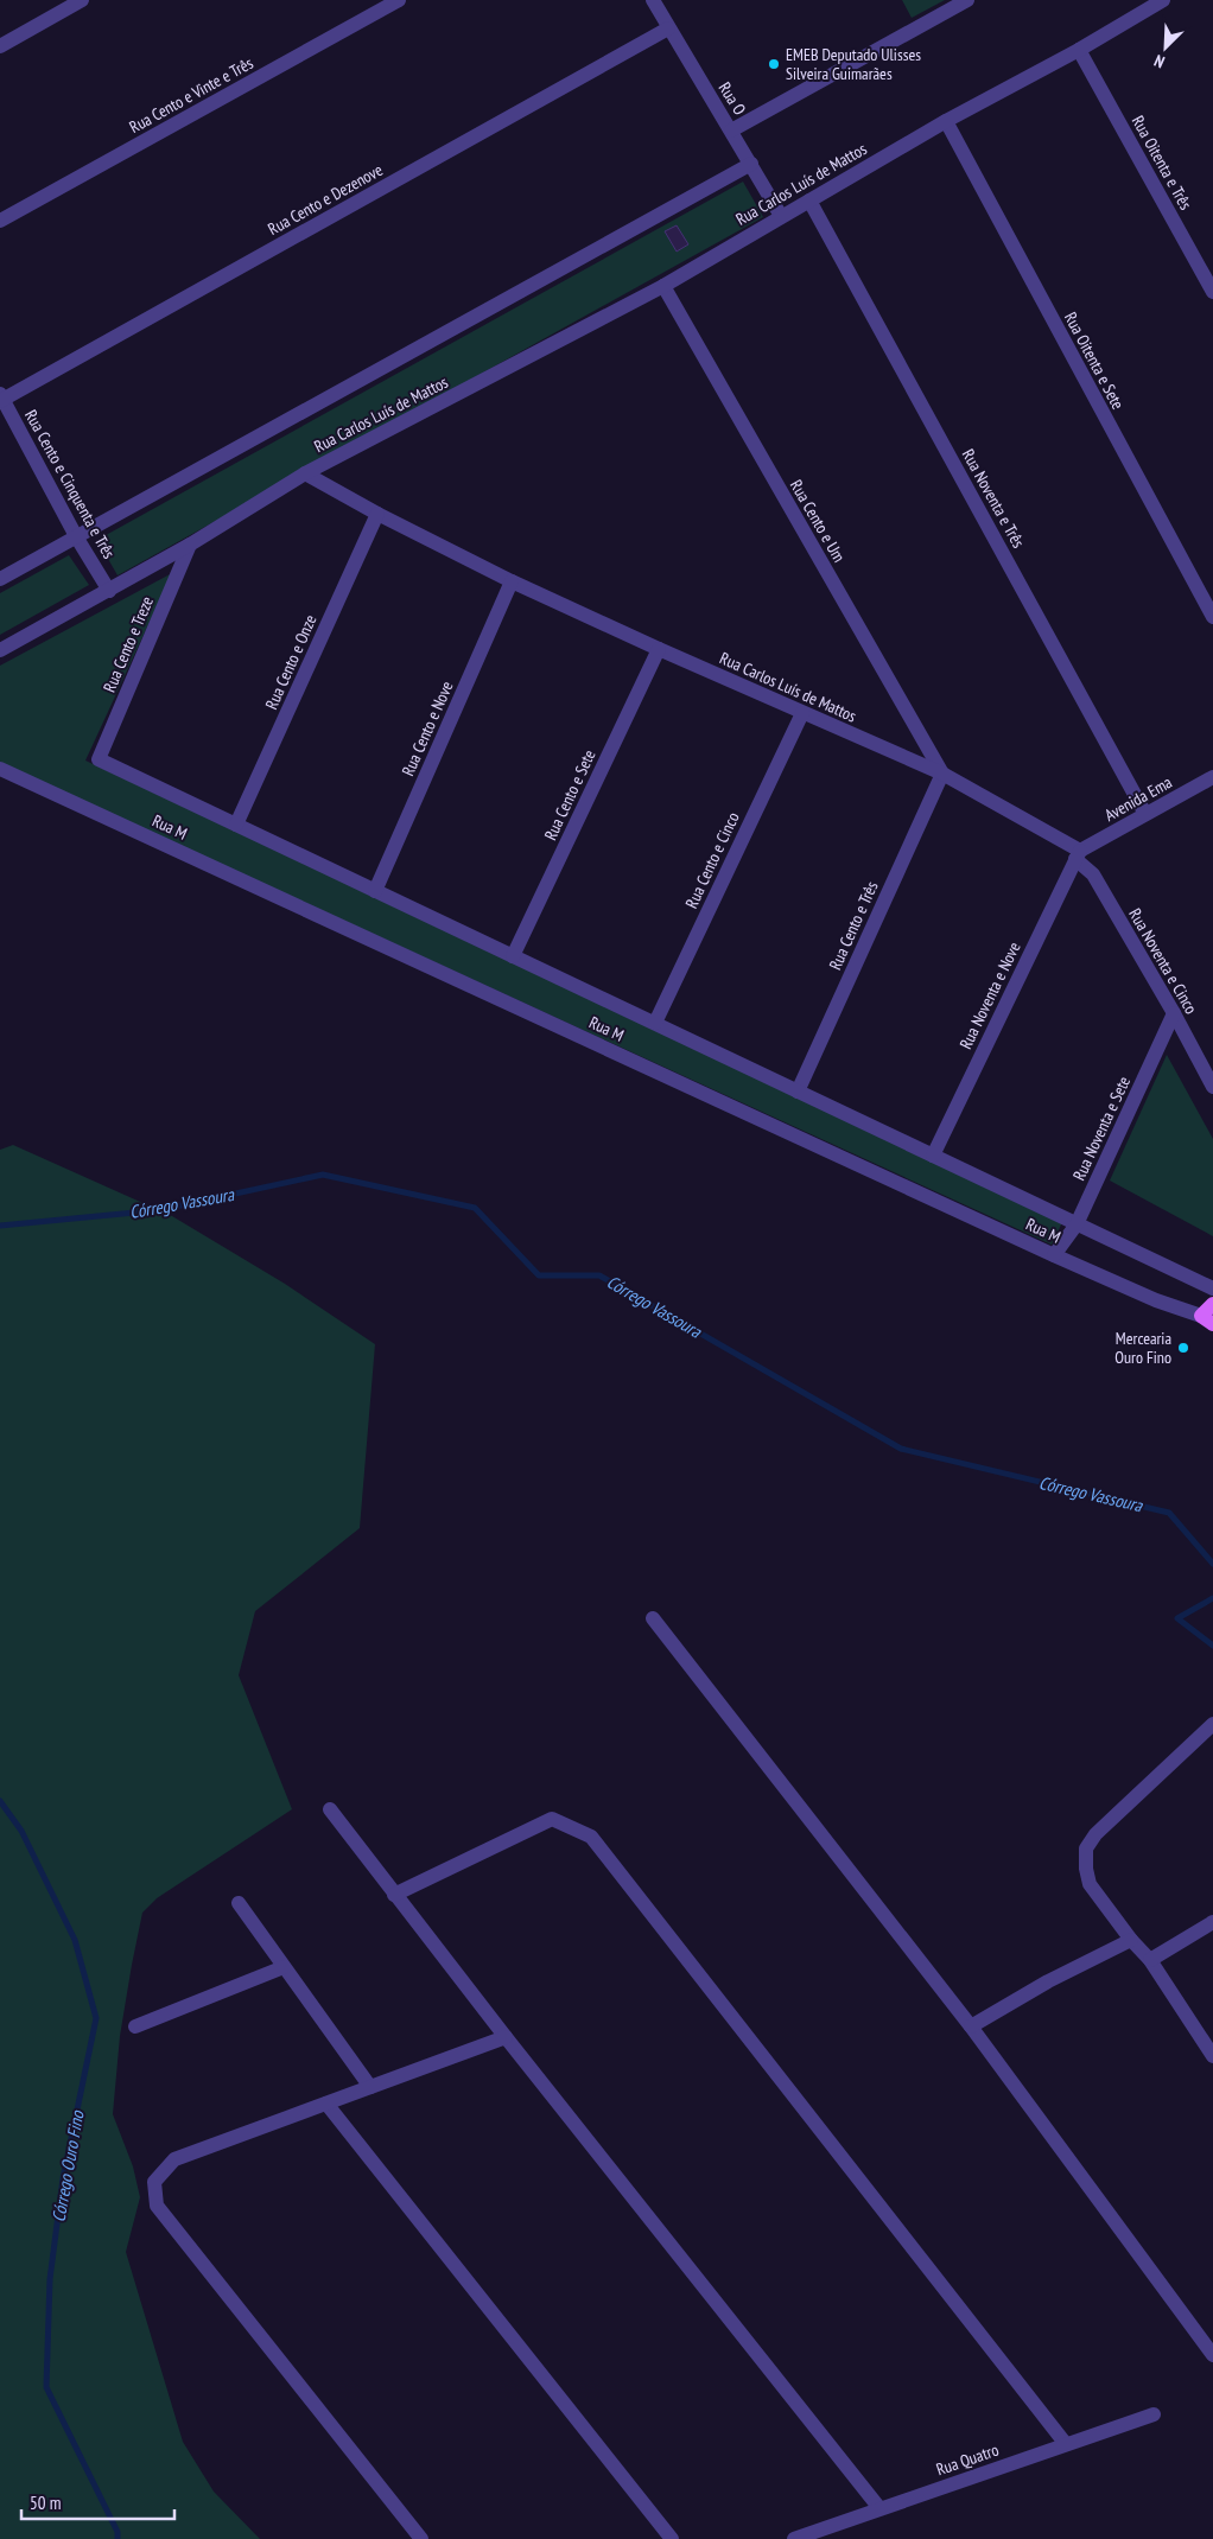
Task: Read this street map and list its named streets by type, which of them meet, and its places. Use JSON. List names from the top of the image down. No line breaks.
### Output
{"streets":{"street":["Rua Cento e Vinte e Três","Rua O","Rua Oitenta e Três","Rua Carlos Luís de Mattos","Rua Cento e Dezenove","Rua Oitenta e Sete","Rua Cento e Cinquenta e Três","Rua Noventa e Três","Rua Cento e Um","Rua Cento e Treze","Rua Cento e Onze","Rua Cento e Nove","Rua Cento e Sete","Avenida Ema","Rua M","Rua Cento e Cinco","Rua Cento e Três","Rua Noventa e Cinco","Rua Noventa e Nove","Rua Noventa e Sete","Rua Quatro"]},"crossings":[["Rua O","Rua Carlos Luís de Mattos"],["Rua O","Rua Cento e Dezenove"],["Rua Oitenta e Três","Rua Carlos Luís de Mattos"],["Rua Carlos Luís de Mattos","Rua Oitenta e Sete"],["Rua Carlos Luís de Mattos","Rua Noventa e Três"],["Rua Carlos Luís de Mattos","Rua Cento e Um"],["Rua Carlos Luís de Mattos","Rua Cento e Onze"],["Rua Carlos Luís de Mattos","Rua Cento e Nove"],["Rua Carlos Luís de Mattos","Rua Cento e Sete"],["Rua Carlos Luís de Mattos","Avenida Ema"],["Rua Carlos Luís de Mattos","Rua Cento e Cinco"],["Rua Carlos Luís de Mattos","Rua Cento e Três"],["Rua Carlos Luís de Mattos","Rua Noventa e Cinco"],["Rua Carlos Luís de Mattos","Rua Noventa e Nove"],["Rua Cento e Dezenove","Rua Cento e Cinquenta e Três"],["Rua Noventa e Três","Avenida Ema"],["Rua Cento e Um","Rua Cento e Três"],["Rua Cento e Treze","Rua M"],["Rua Cento e Onze","Rua M"],["Rua Cento e Nove","Rua M"],["Rua Cento e Sete","Rua M"],["Avenida Ema","Rua Noventa e Cinco"],["Avenida Ema","Rua Noventa e Nove"],["Rua M","Rua Cento e Cinco"],["Rua M","Rua Cento e Três"],["Rua M","Rua Noventa e Nove"],["Rua M","Rua Noventa e Sete"],["Rua Noventa e Cinco","Rua Noventa e Nove"],["Rua Noventa e Cinco","Rua Noventa e Sete"]],"water":["Córrego Vassoura","Córrego Ouro Fino"],"places":["EMEB Deputado Ulisses Silveira Guimarães","Mercearia Ouro Fino"],"scale_bar":"50 m","north":"bottom left"}
